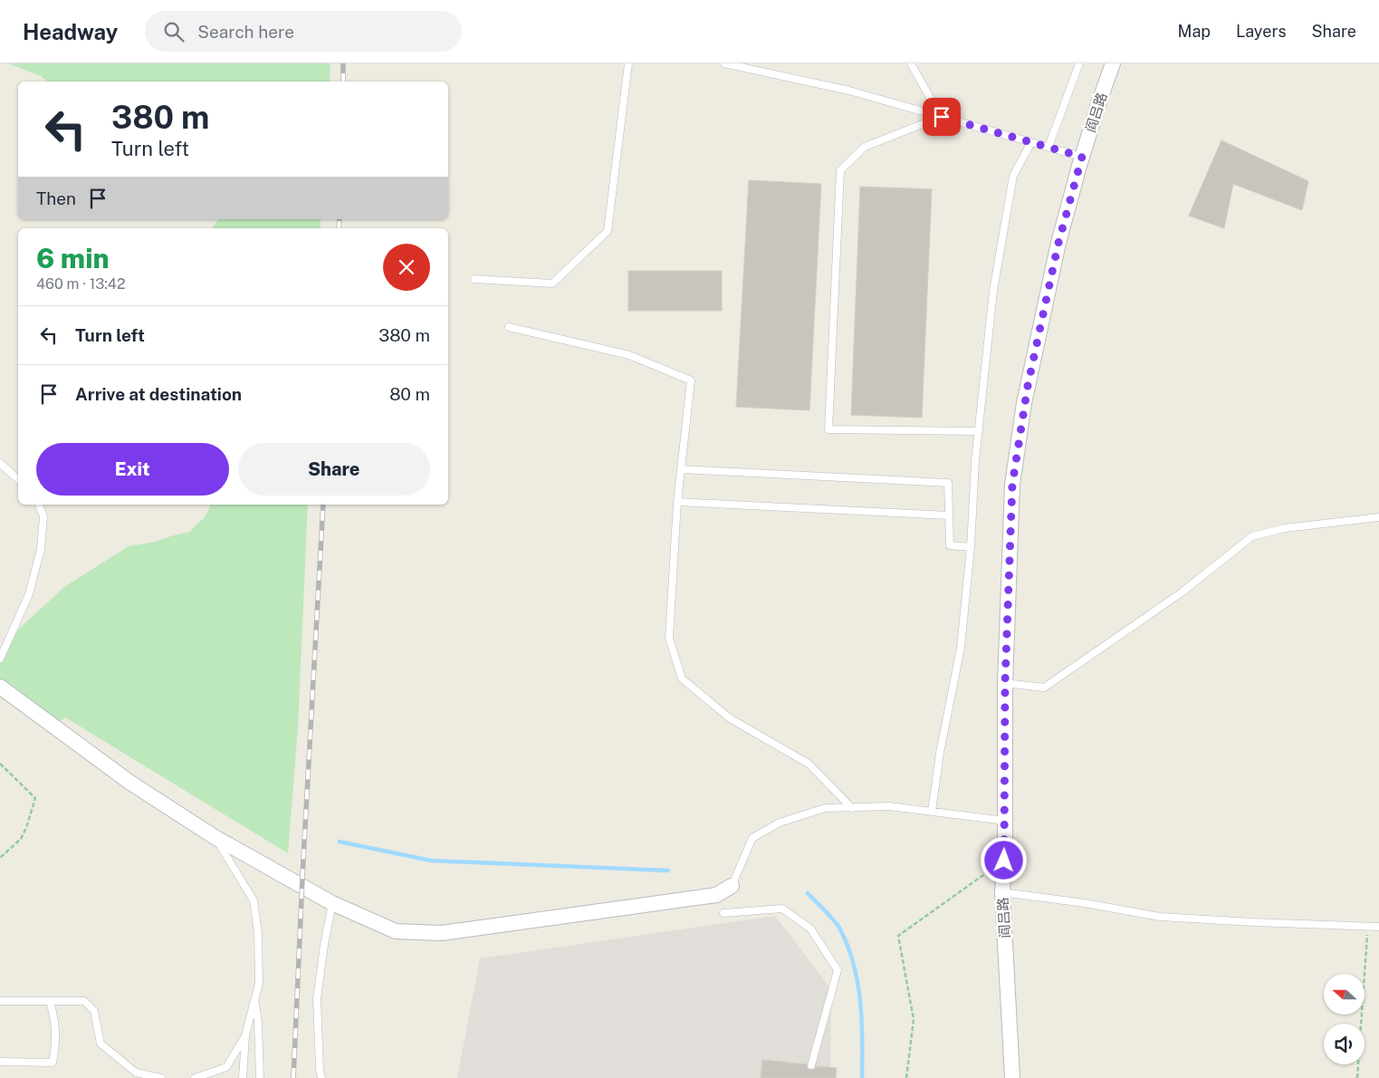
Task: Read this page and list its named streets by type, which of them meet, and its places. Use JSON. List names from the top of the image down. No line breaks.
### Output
{"streets":{"street":["阎吕路"]},"north":"left","page":{"header":"Headway","search":"Search here","nav":["Map","Layers","Share"],"turn":["380 m","Turn left"],"then":"Then","heading":["6 min","460 m · 13:42"],"list":[{"name":"Turn left","value":"380 m"},{"name":"Arrive at destination","value":"80 m"}],"buttons":["Exit","Share"]}}
